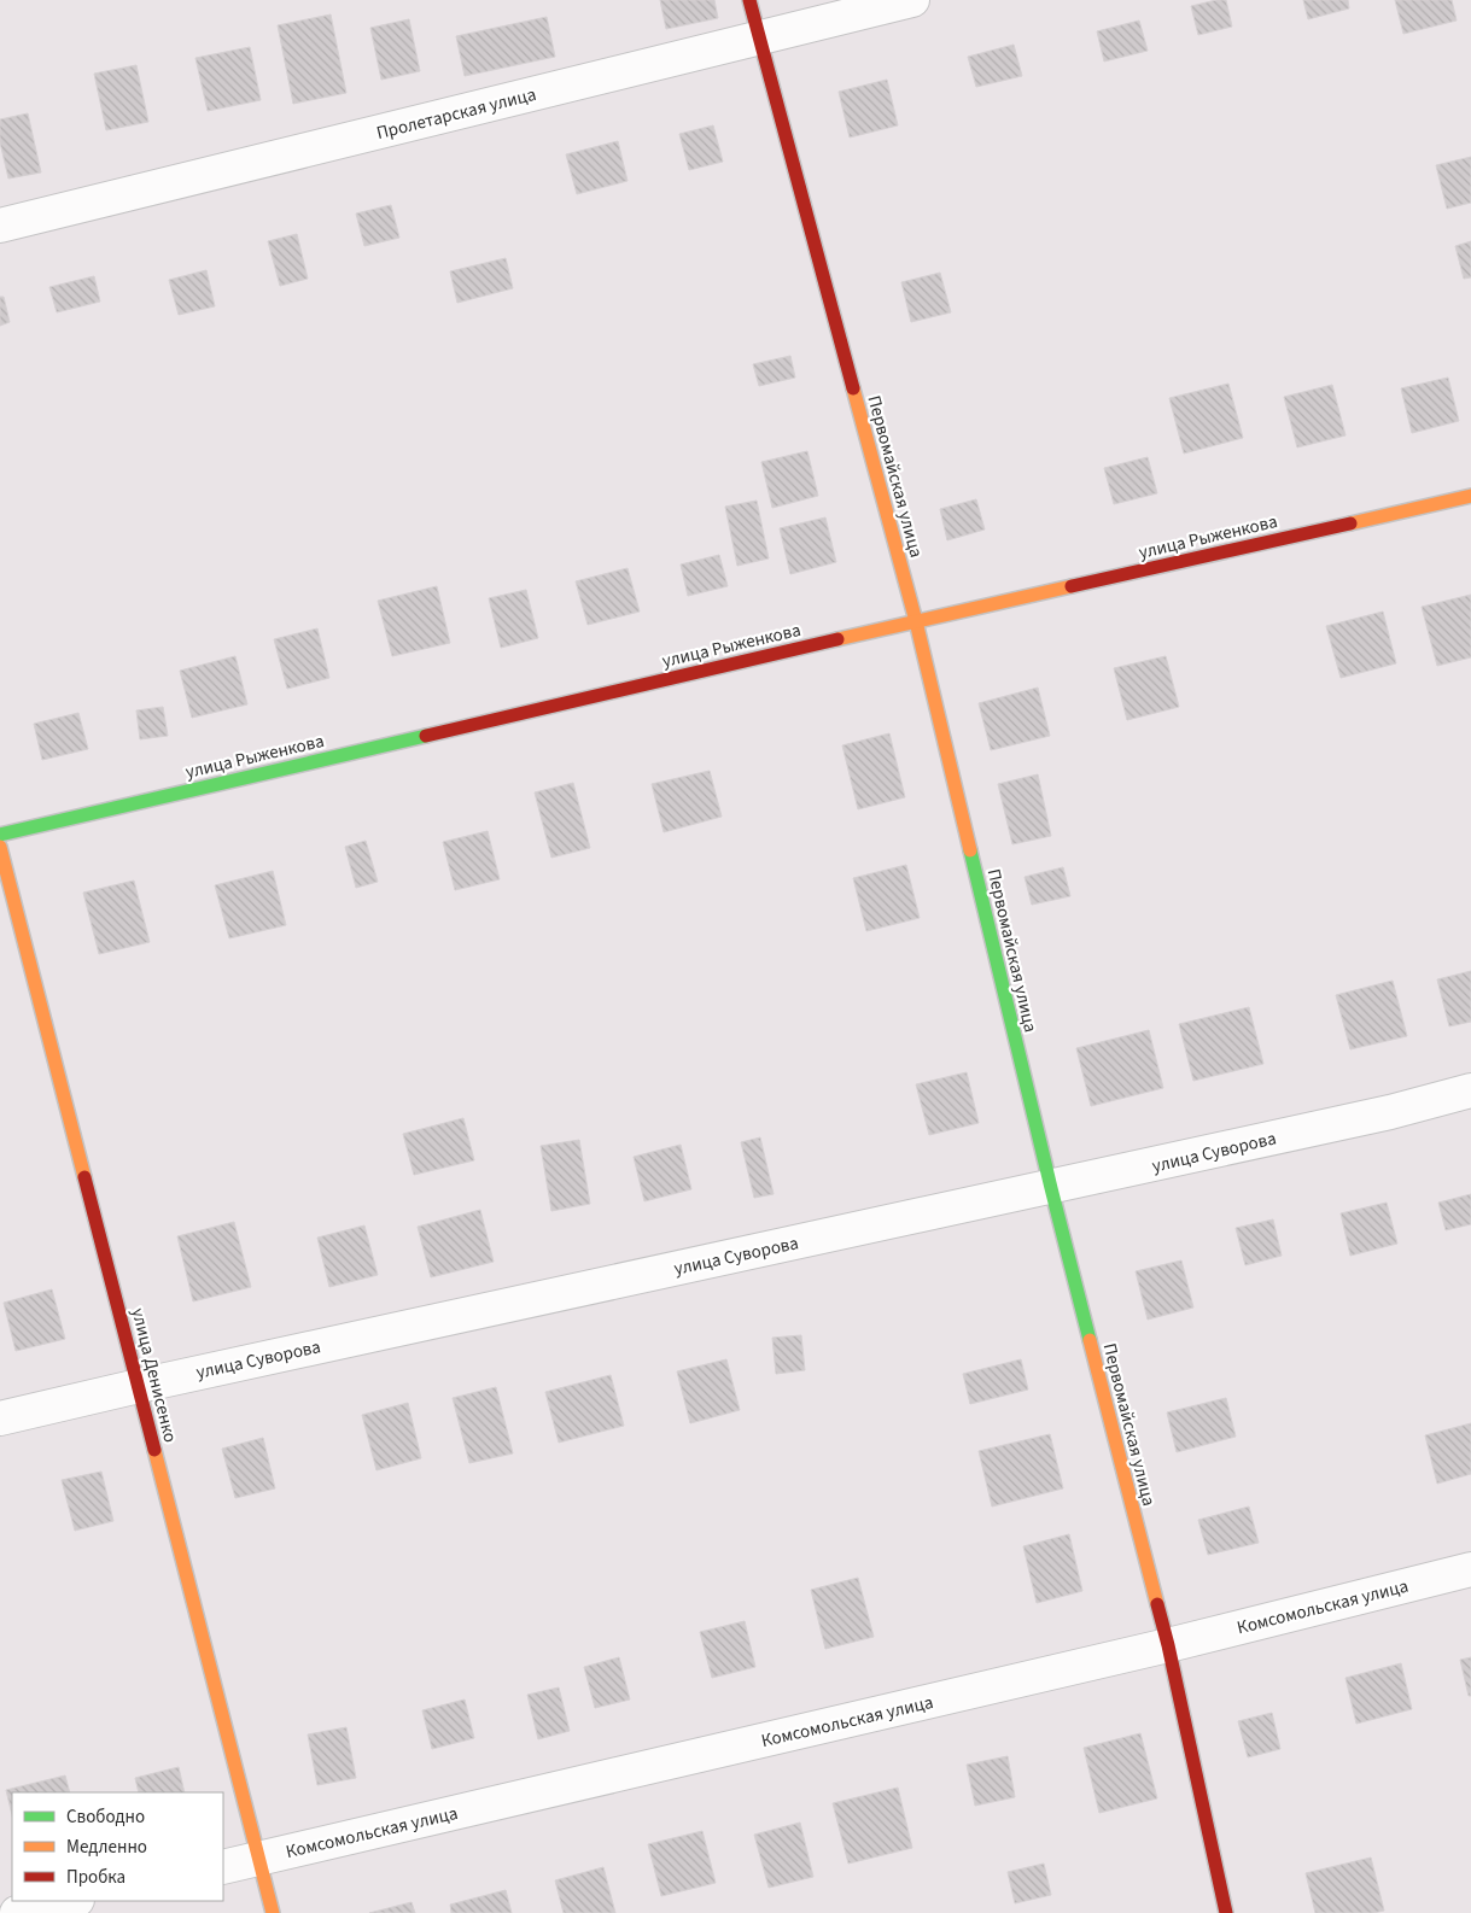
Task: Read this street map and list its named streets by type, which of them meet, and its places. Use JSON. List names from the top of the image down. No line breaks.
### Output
{"streets":{"street":["Пролетарская улица","Первомайская улица","улица Рыженкова","улица Суворова","улица Денисенко","Комсомольская улица"]},"crossings":[["Пролетарская улица","Первомайская улица"],["Первомайская улица","улица Рыженкова"],["Первомайская улица","улица Суворова"],["Первомайская улица","Комсомольская улица"],["улица Суворова","улица Денисенко"],["улица Денисенко","Комсомольская улица"]],"legend":["Свободно","Медленно","Пробка"]}
